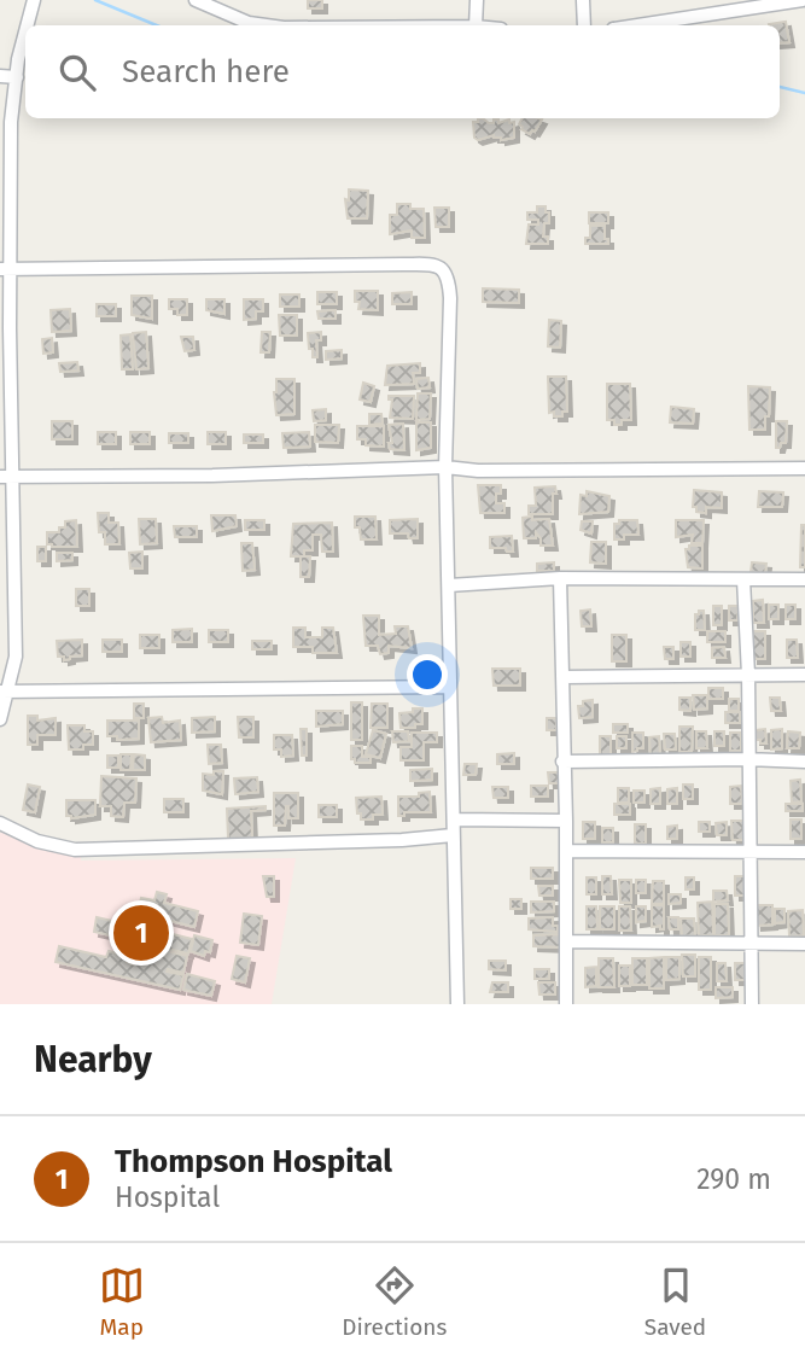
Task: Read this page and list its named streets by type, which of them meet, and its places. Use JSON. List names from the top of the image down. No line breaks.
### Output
{"page":{"search":"Search here","pins":"1","heading":"Nearby","list":[{"mark":"1","name":"Thompson Hospital","note":"Hospital","value":"290 m"}],"nav":["Map","Directions","Saved"]}}
